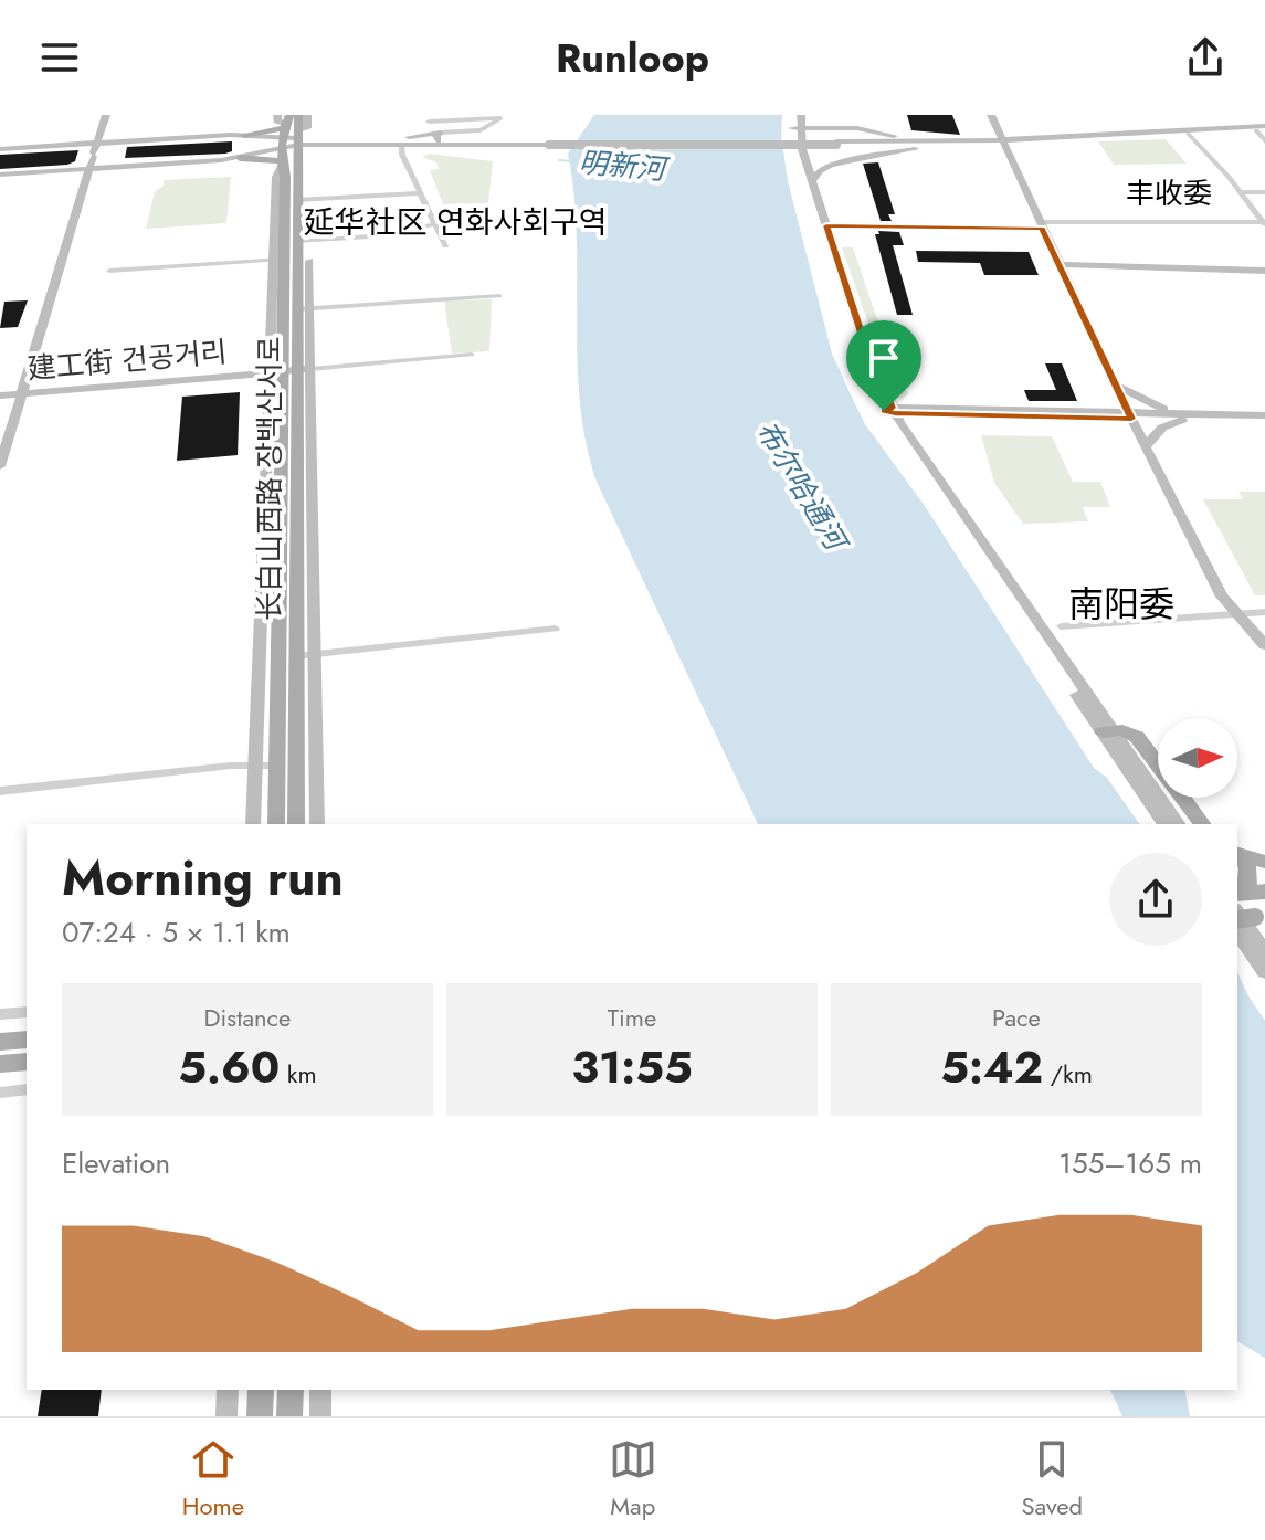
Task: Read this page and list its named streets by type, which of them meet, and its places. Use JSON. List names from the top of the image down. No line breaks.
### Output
{"streets":{"main road":["建工街 건공거리","长白山西路 장백산서로"]},"crossings":[["建工街 건공거리","长白山西路 장백산서로"]],"districts":["丰收委","延华社区 연화사회구역","南阳委"],"water":["明新河","布尔哈通河"],"north":"right","page":{"header":"Runloop","heading":["Morning run","07:24 · 5 × 1.1 km"],"stats":[["Distance","5.60 km"],["Time","31:55"],["Pace","5:42 /km"]],"chart":["Elevation","155–165 m"],"tabs":["Home","Map","Saved"]}}
